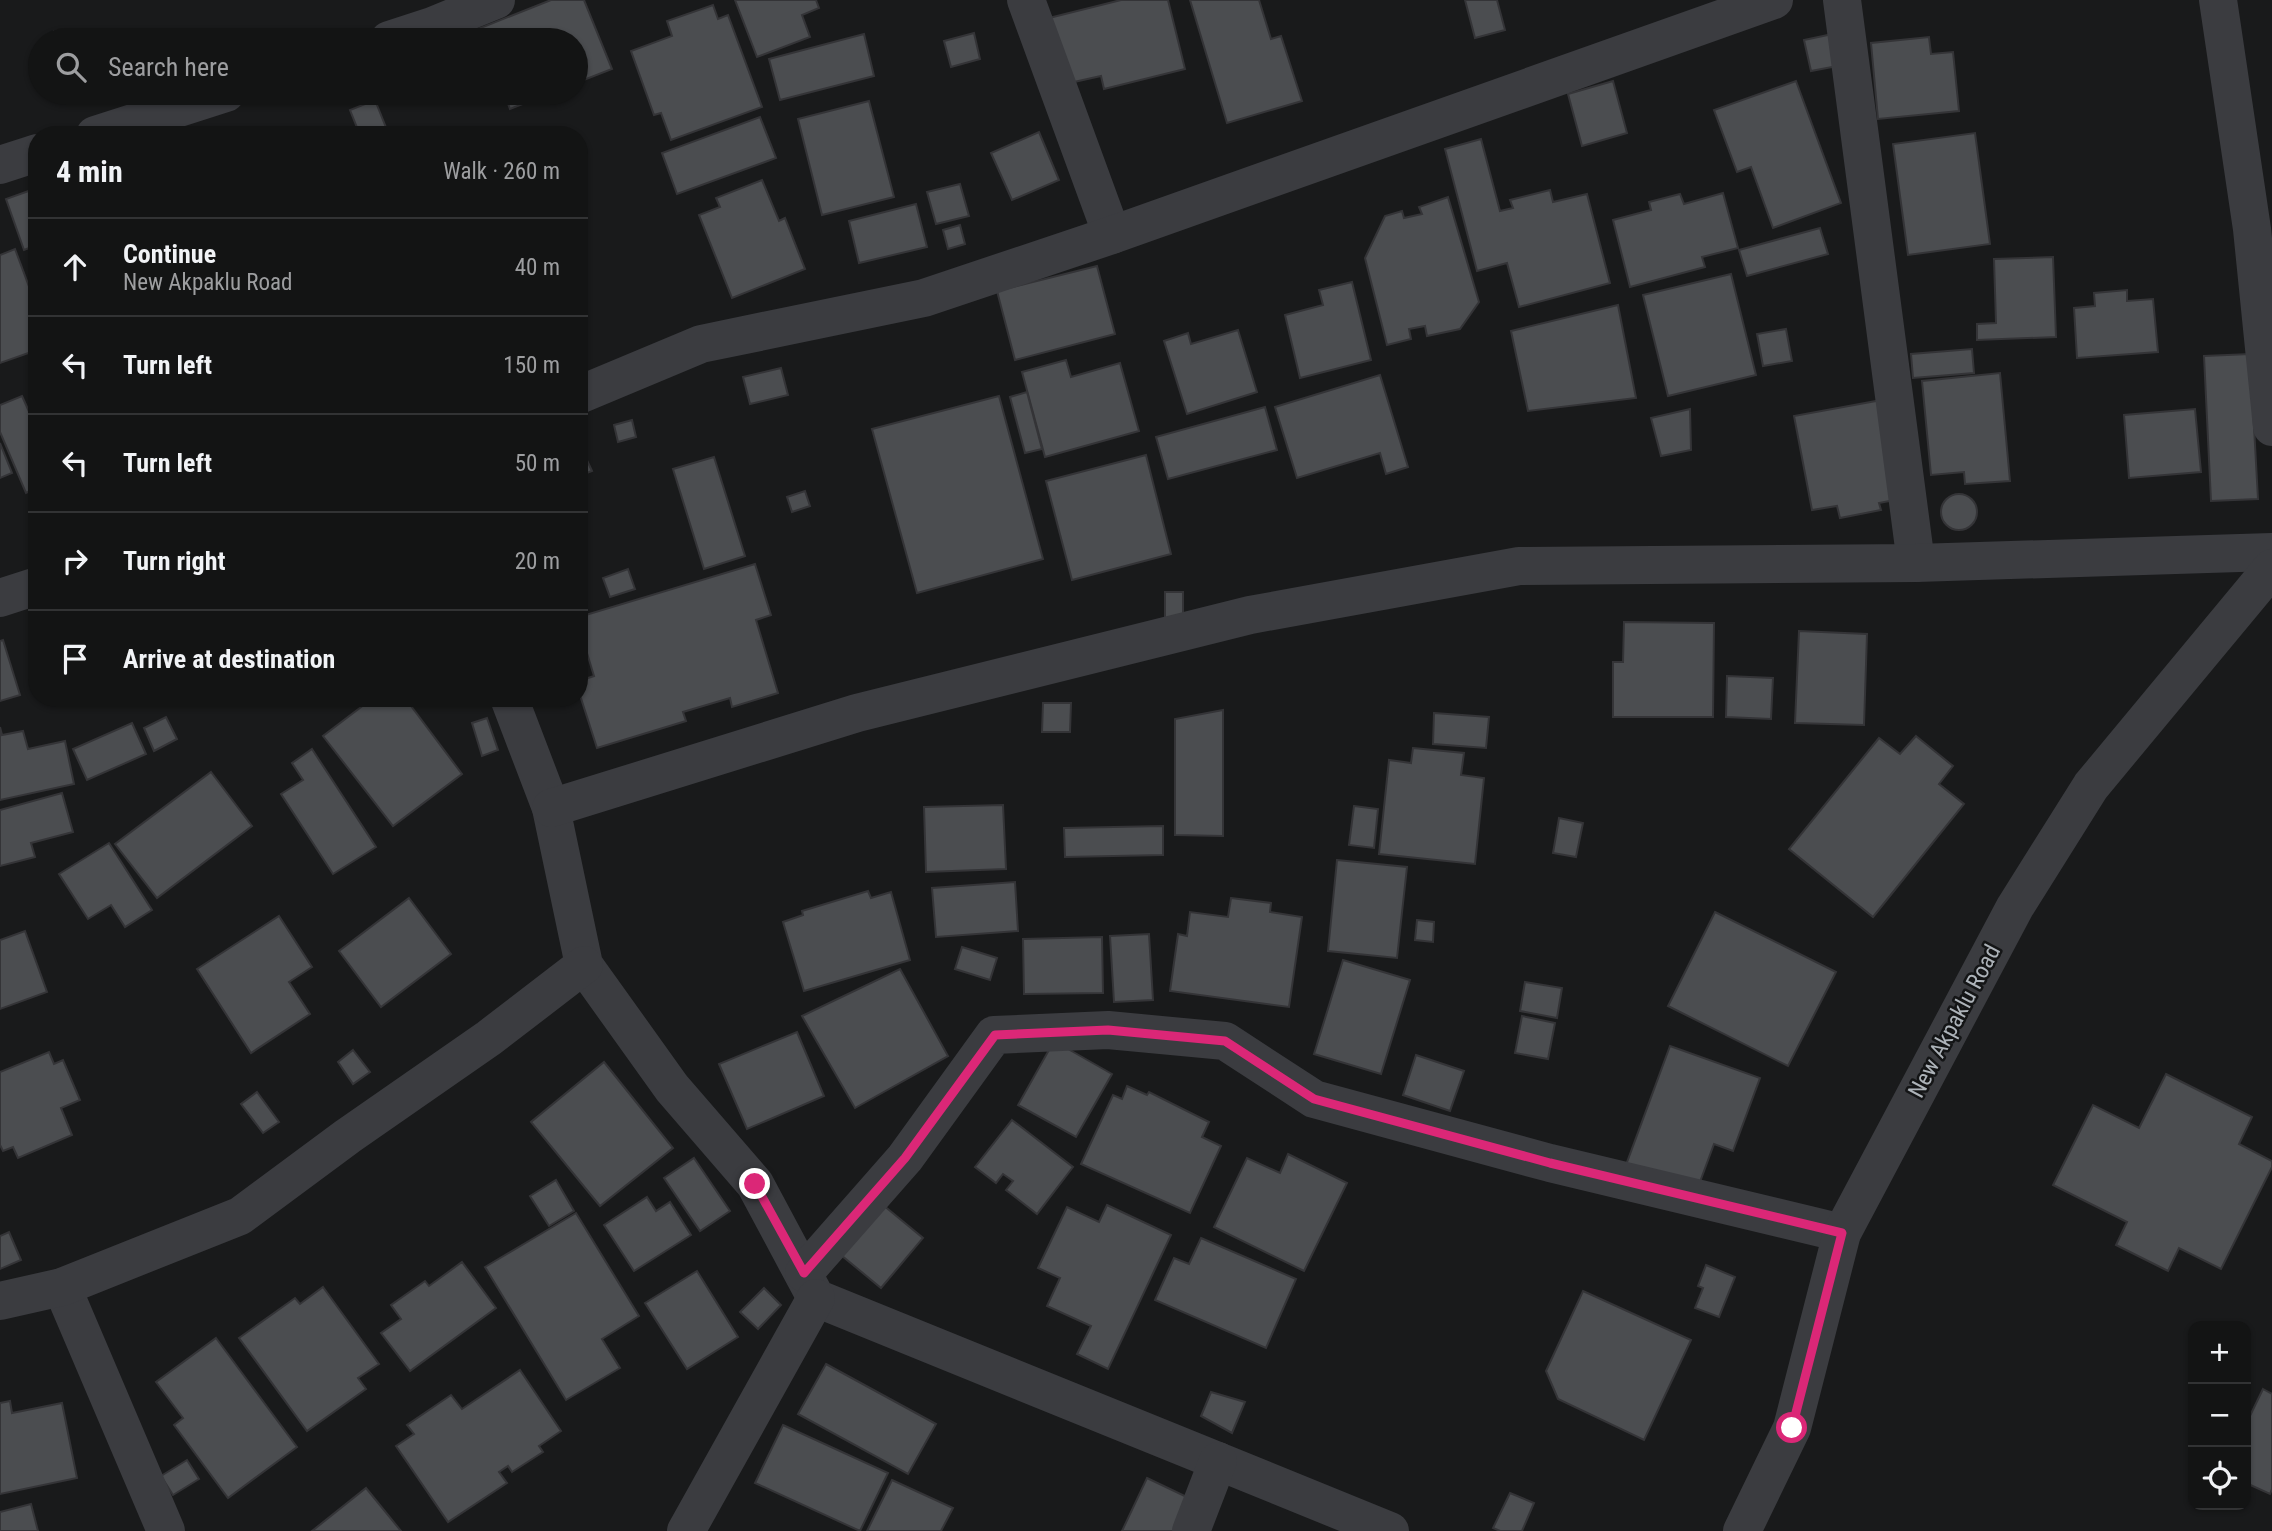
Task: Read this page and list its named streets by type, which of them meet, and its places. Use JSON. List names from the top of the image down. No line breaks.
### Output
{"streets":{"street":["New Akpaklu Road"]},"page":{"search":"Search here","heading":["4 min","Walk · 260 m"],"list":[["Continue","New Akpaklu Road","40 m"],["Turn left","150 m"],["Turn left","50 m"],["Turn right","20 m"],"Arrive at destination"],"map_buttons":["+","−"]}}
